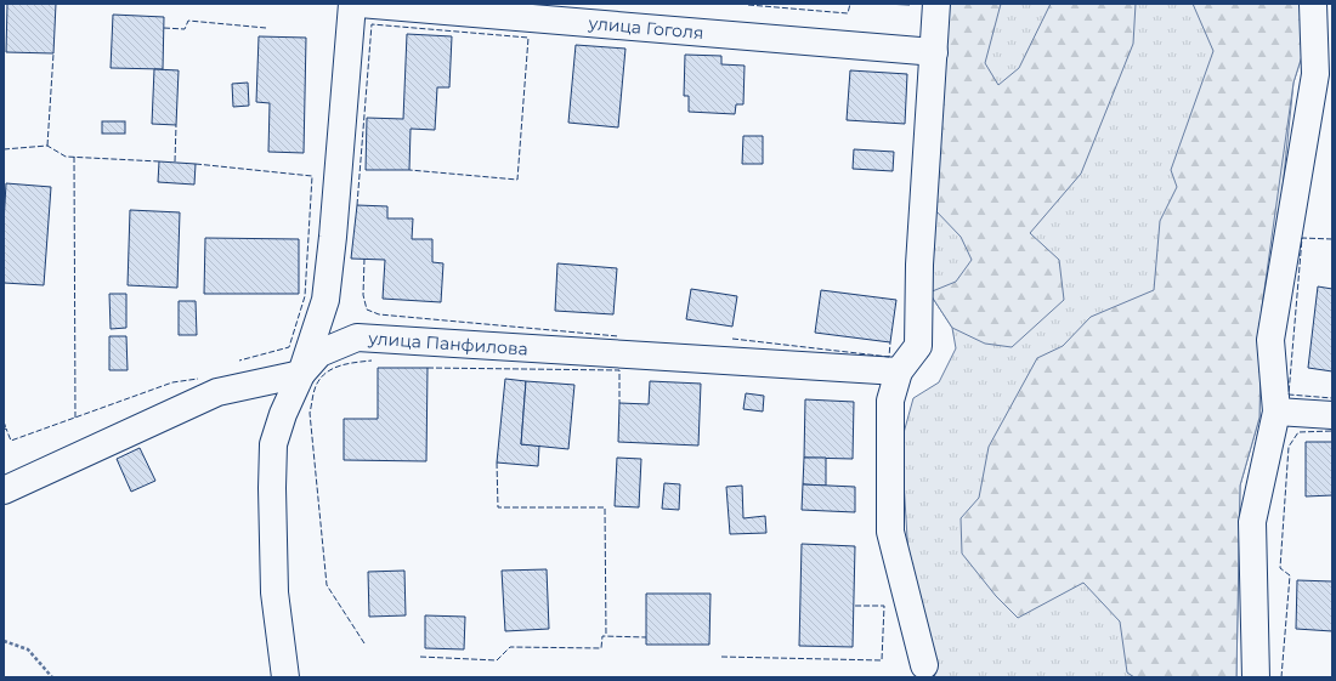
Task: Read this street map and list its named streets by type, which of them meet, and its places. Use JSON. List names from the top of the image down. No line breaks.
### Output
{"streets":{"street":["улица Гоголя","улица Панфилова"]}}
